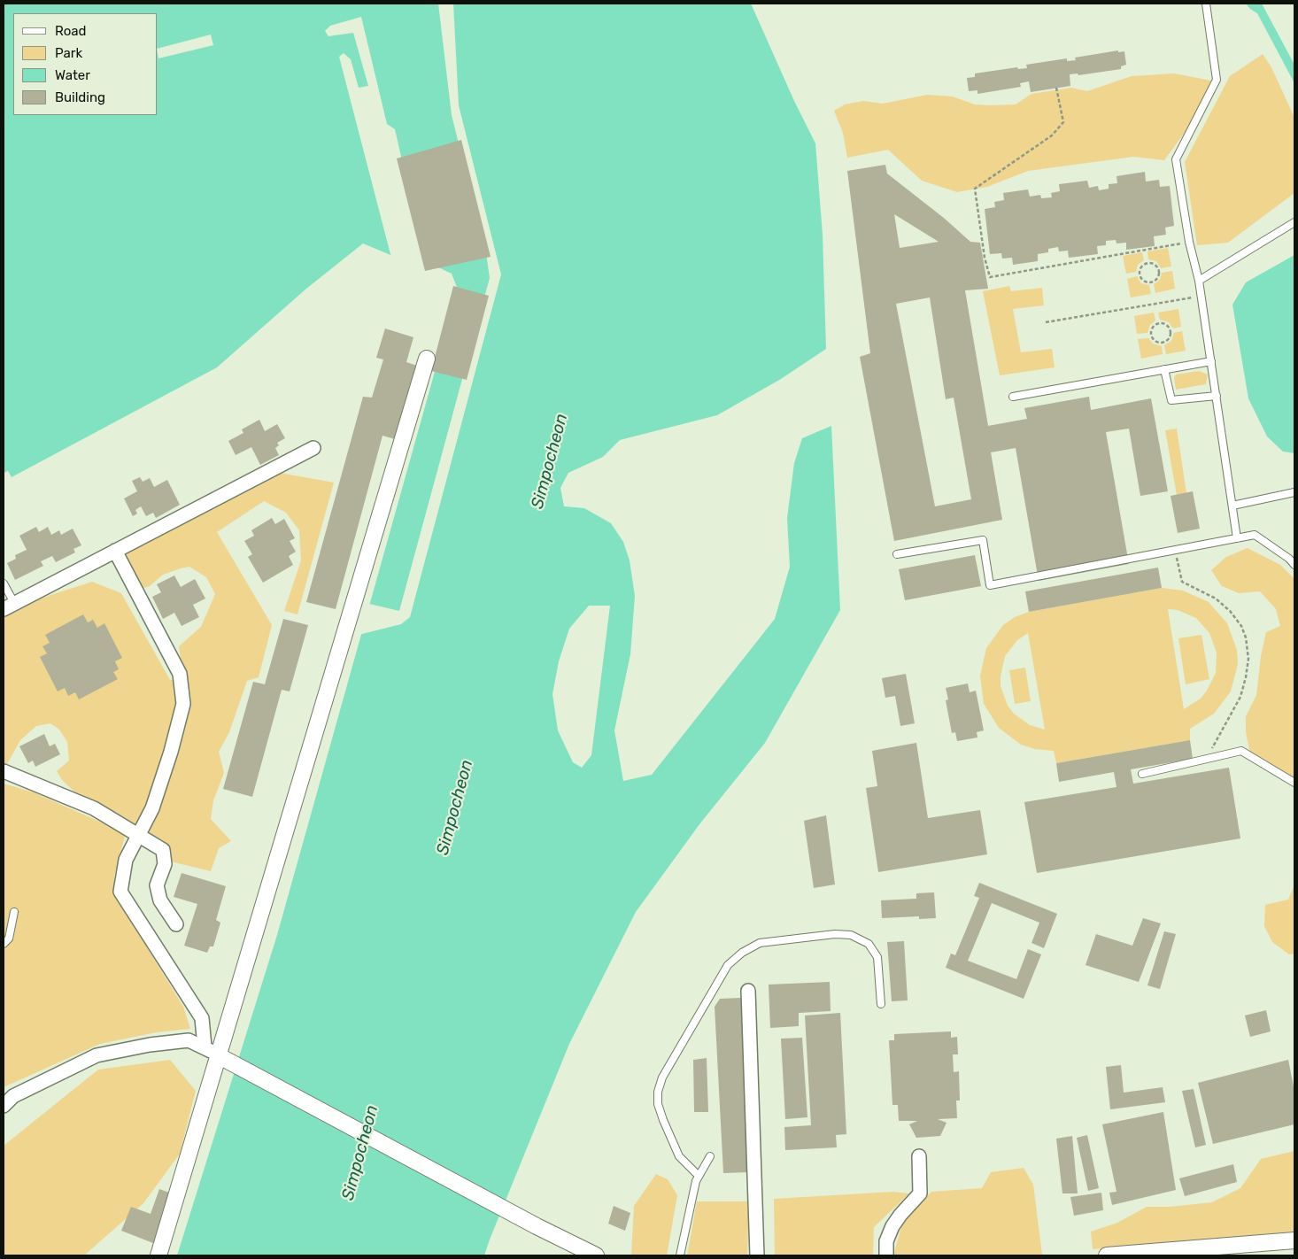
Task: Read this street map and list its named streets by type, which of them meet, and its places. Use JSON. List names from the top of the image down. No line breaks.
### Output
{"water":["Simpocheon"],"legend":["Road","Park","Water","Building"]}
